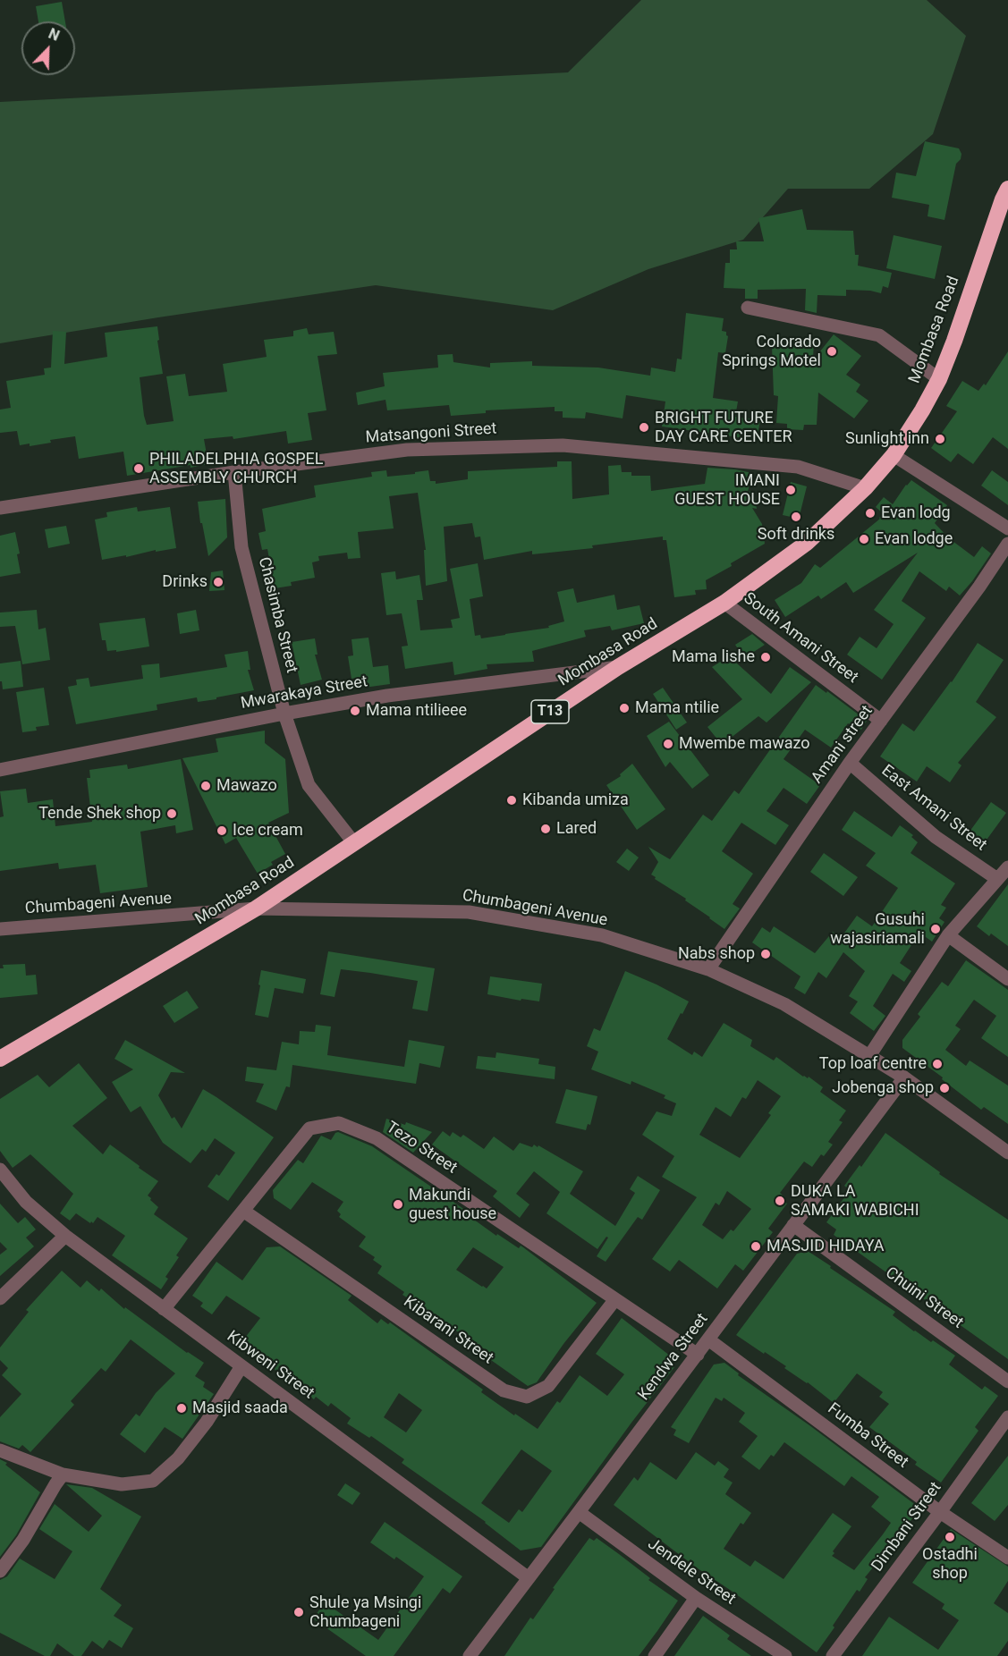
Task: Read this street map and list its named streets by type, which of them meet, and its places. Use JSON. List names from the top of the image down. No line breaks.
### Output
{"streets":{"highway":["Mombasa Road","T13"],"street":["Matsangoni Street","Chasimba Street","South Amani Street","Mwarakaya Street","Amani street","East Amani Street","Chumbageni Avenue","Tezo Street","Chuini Street","Kibarani Street","Kendwa Street","Kibweni Street","Fumba Street","Dimbani Street","Jendele Street"]},"crossings":[["Mombasa Road","Matsangoni Street"],["Mombasa Road","Chasimba Street"],["Mombasa Road","South Amani Street"],["Mombasa Road","Mwarakaya Street"],["Mombasa Road","Chumbageni Avenue"],["Matsangoni Street","Chasimba Street"],["Chasimba Street","Mwarakaya Street"],["South Amani Street","Amani street"],["Amani street","East Amani Street"],["Amani street","Chumbageni Avenue"],["Chumbageni Avenue","Kendwa Street"],["Tezo Street","Kibarani Street"],["Tezo Street","Kendwa Street"],["Tezo Street","Kibweni Street"],["Chuini Street","Kendwa Street"],["Kendwa Street","Kibweni Street"],["Kendwa Street","Fumba Street"],["Kendwa Street","Jendele Street"],["Fumba Street","Dimbani Street"]],"places":["Colorado Springs Motel","BRIGHT FUTURE DAY CARE CENTER","Sunlight inn","PHILADELPHIA GOSPEL ASSEMBLY CHURCH","IMANI GUEST HOUSE","Evan lodg","Soft drinks","Evan lodge","Drinks","Mama lishe","Mama ntilie","Mama ntilieee","Mwembe mawazo","Mawazo","Kibanda umiza","Tende Shek shop","Lared","Ice cream","Gusuhi wajasiriamali","Nabs shop","Top loaf centre","Jobenga shop","DUKA LA SAMAKI WABICHI","Makundi guest house","MASJID HIDAYA","Masjid saada","Ostadhi shop","Shule ya Msingi Chumbageni"],"north":"top right"}
